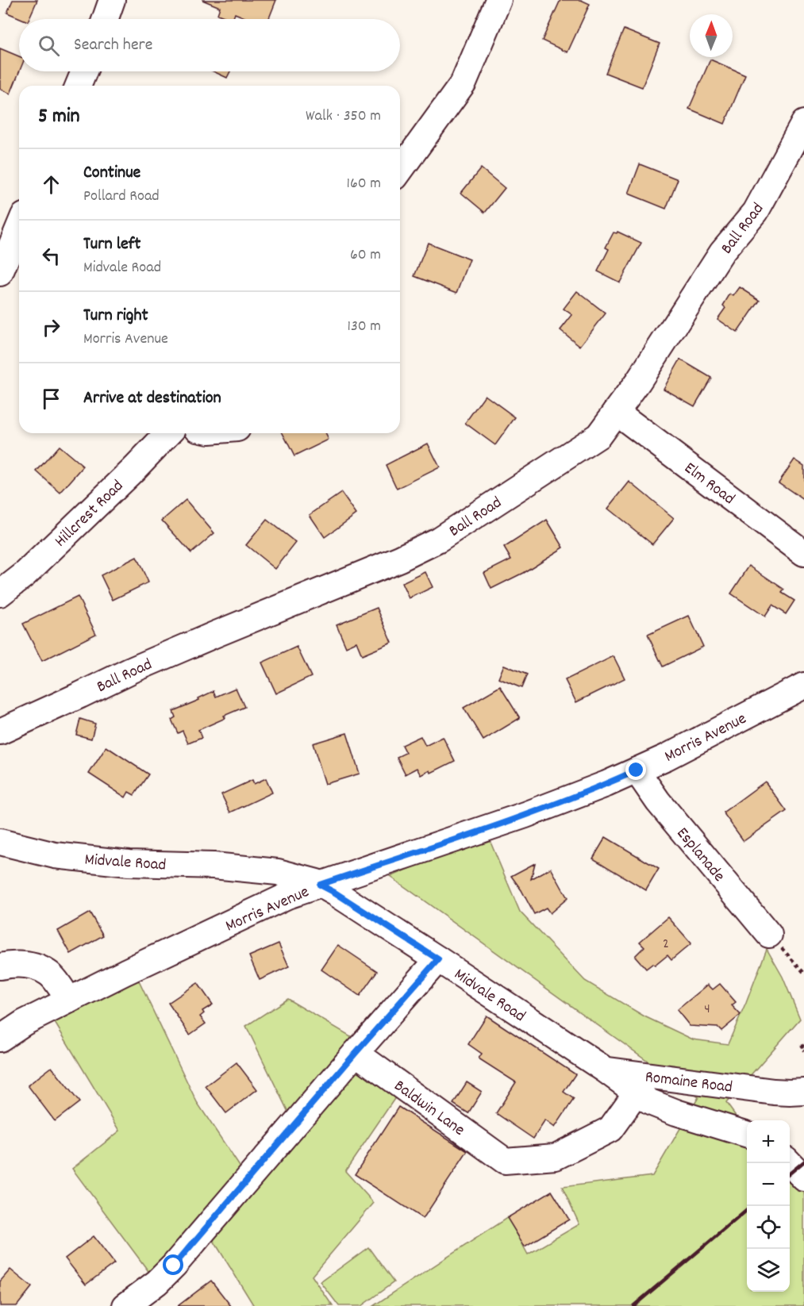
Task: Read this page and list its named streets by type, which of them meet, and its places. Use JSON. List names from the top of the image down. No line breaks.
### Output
{"streets":{"street":["Ball Road","Elm Road","Hillcrest Road","Morris Avenue","Esplanade","Midvale Road","Romaine Road","Baldwin Lane"]},"crossings":[["Ball Road","Elm Road"],["Morris Avenue","Esplanade"],["Morris Avenue","Midvale Road"],["Midvale Road","Romaine Road"],["Romaine Road","Baldwin Lane"]],"house_numbers":["2","4"],"north":"top","page":{"search":"Search here","heading":["5 min","Walk · 350 m"],"list":[["Continue","Pollard Road","160 m"],["Turn left","Midvale Road","60 m"],["Turn right","Morris Avenue","130 m"],"Arrive at destination"],"map_buttons":["+","−"]}}
